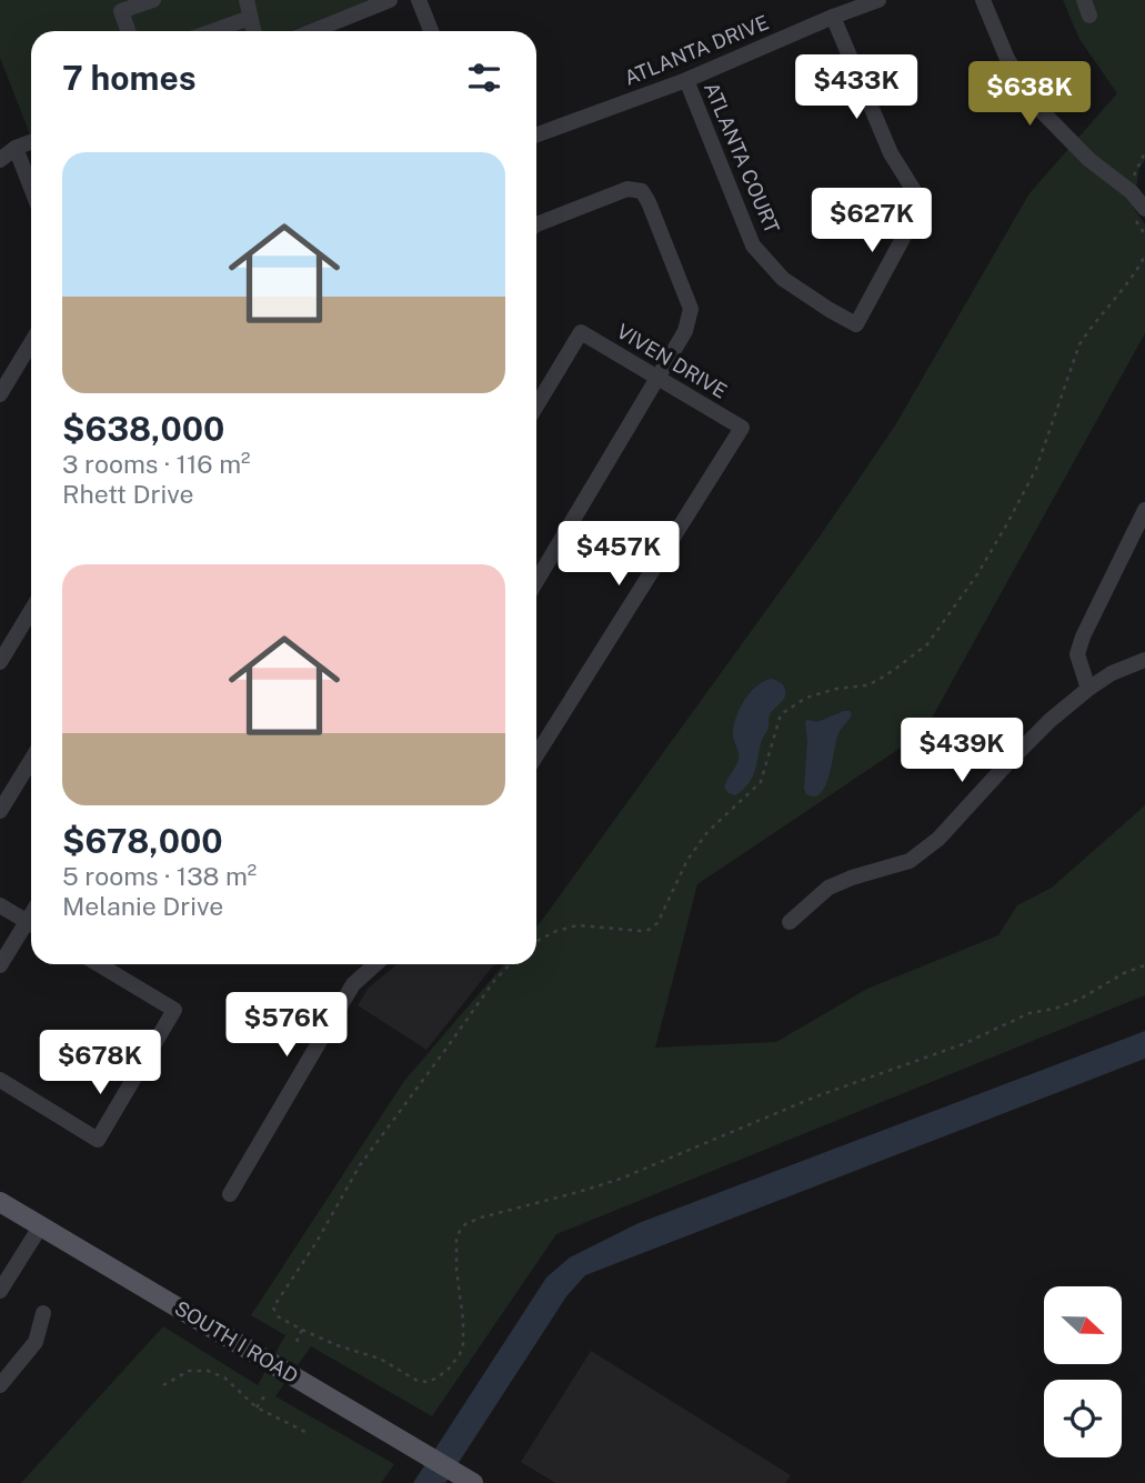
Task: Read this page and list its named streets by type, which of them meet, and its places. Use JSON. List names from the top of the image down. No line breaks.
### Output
{"streets":{"main road":["SOUTH I ROAD"],"street":["ATLANTA DRIVE","ATLANTA COURT","VIVEN DRIVE"]},"crossings":[["ATLANTA DRIVE","ATLANTA COURT"]],"north":"right","page":{"heading":"7 homes","price":["$433K","$638K","$627K","$457K","$439K","$576K","$678K"],"list":[{"name":"$638,000","note":"3 rooms · 116 m² · Rhett Drive"},{"name":"$678,000","note":"5 rooms · 138 m² · Melanie Drive"}]}}
